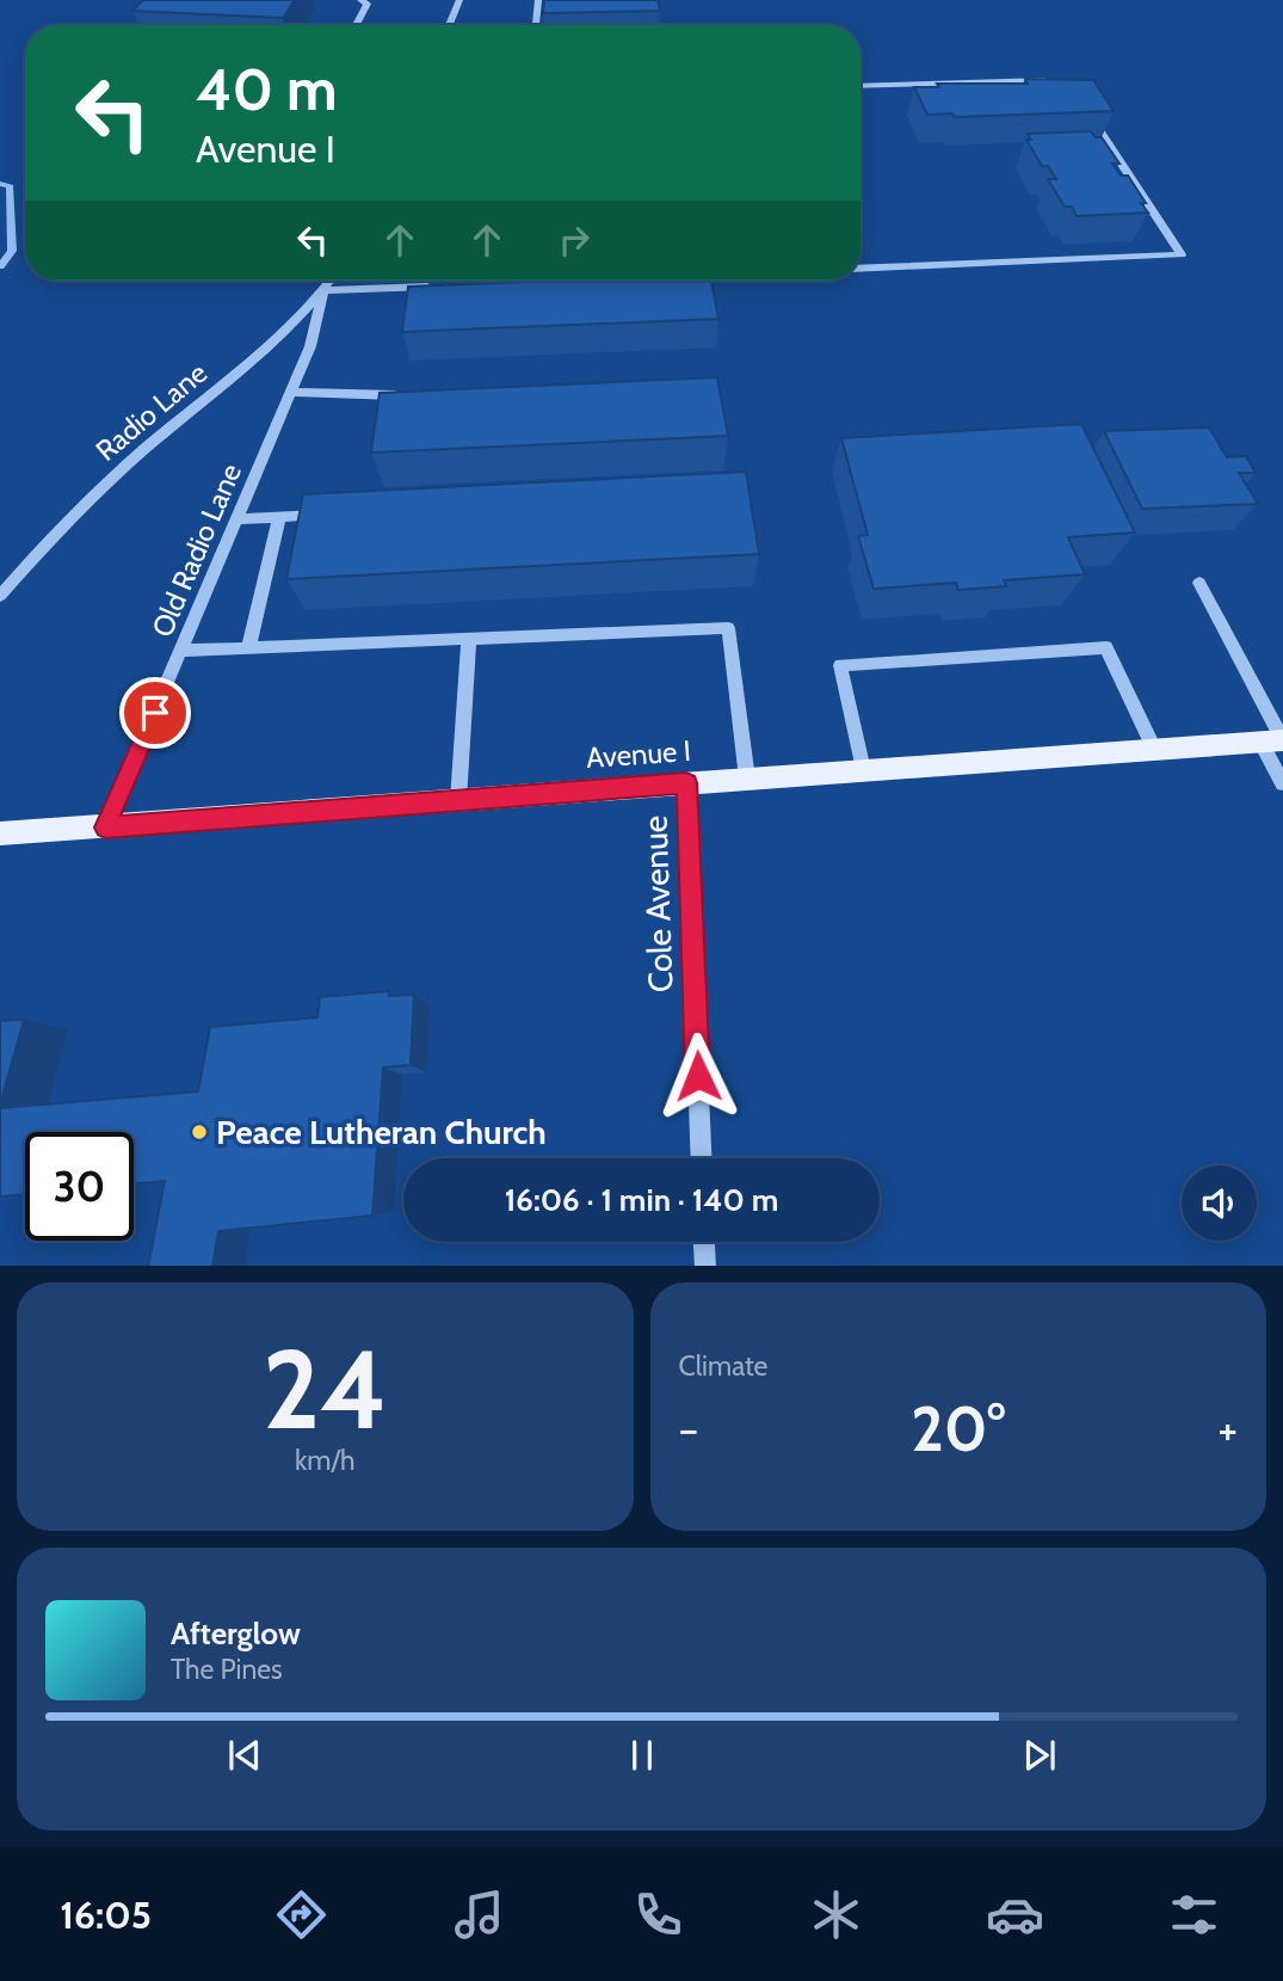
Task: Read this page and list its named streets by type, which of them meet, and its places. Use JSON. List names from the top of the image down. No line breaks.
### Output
{"streets":{"main road":["Avenue I"],"street":["Radio Lane","Old Radio Lane","Cole Avenue"]},"crossings":[["Radio Lane","Old Radio Lane"],["Old Radio Lane","Avenue I"],["Avenue I","Cole Avenue"]],"places":["Peace Lutheran Church"],"page":{"turn":["40 m","Avenue I"],"limit":"30","trip":"16:06 · 1 min · 140 m","tile":[["24","km/h"],"Climate"],"heat":["−","20°","+"],"song":["Afterglow","The Pines"],"tabs":"16:05"}}
